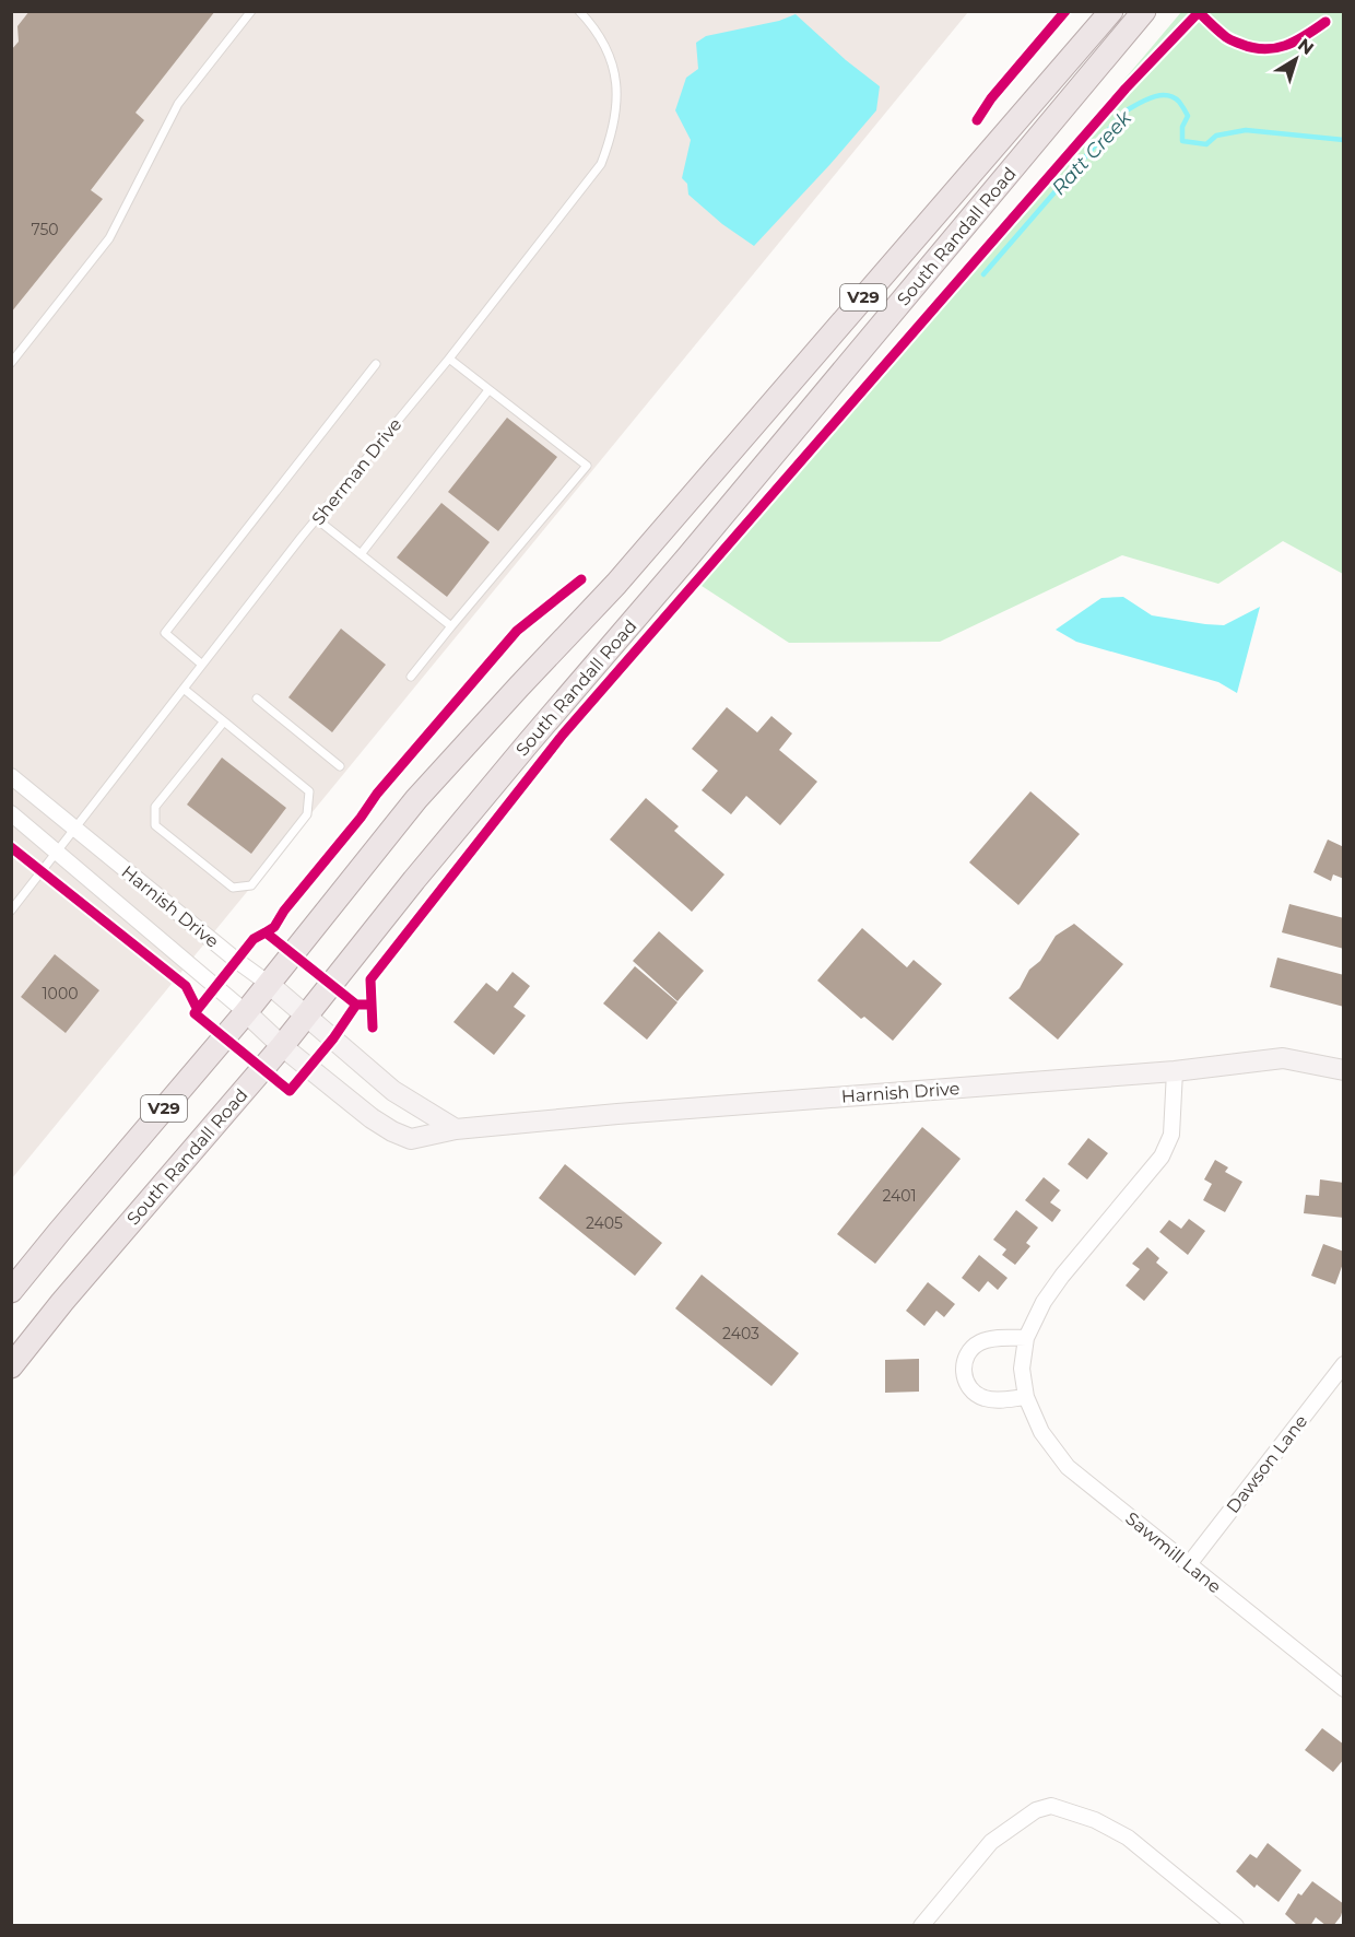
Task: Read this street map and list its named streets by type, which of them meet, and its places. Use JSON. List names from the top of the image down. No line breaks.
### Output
{"streets":{"main road":["South Randall Road","V29"],"street":["Harnish Drive","Dawson Lane","Sawmill Lane"],"lane":["Sherman Drive"]},"crossings":[["South Randall Road","Harnish Drive"],["Sherman Drive","Harnish Drive"],["Harnish Drive","Sawmill Lane"],["Dawson Lane","Sawmill Lane"]],"water":["Ratt Creek"],"house_numbers":["750","1000","2401","2405","2403"],"north":"top right"}
